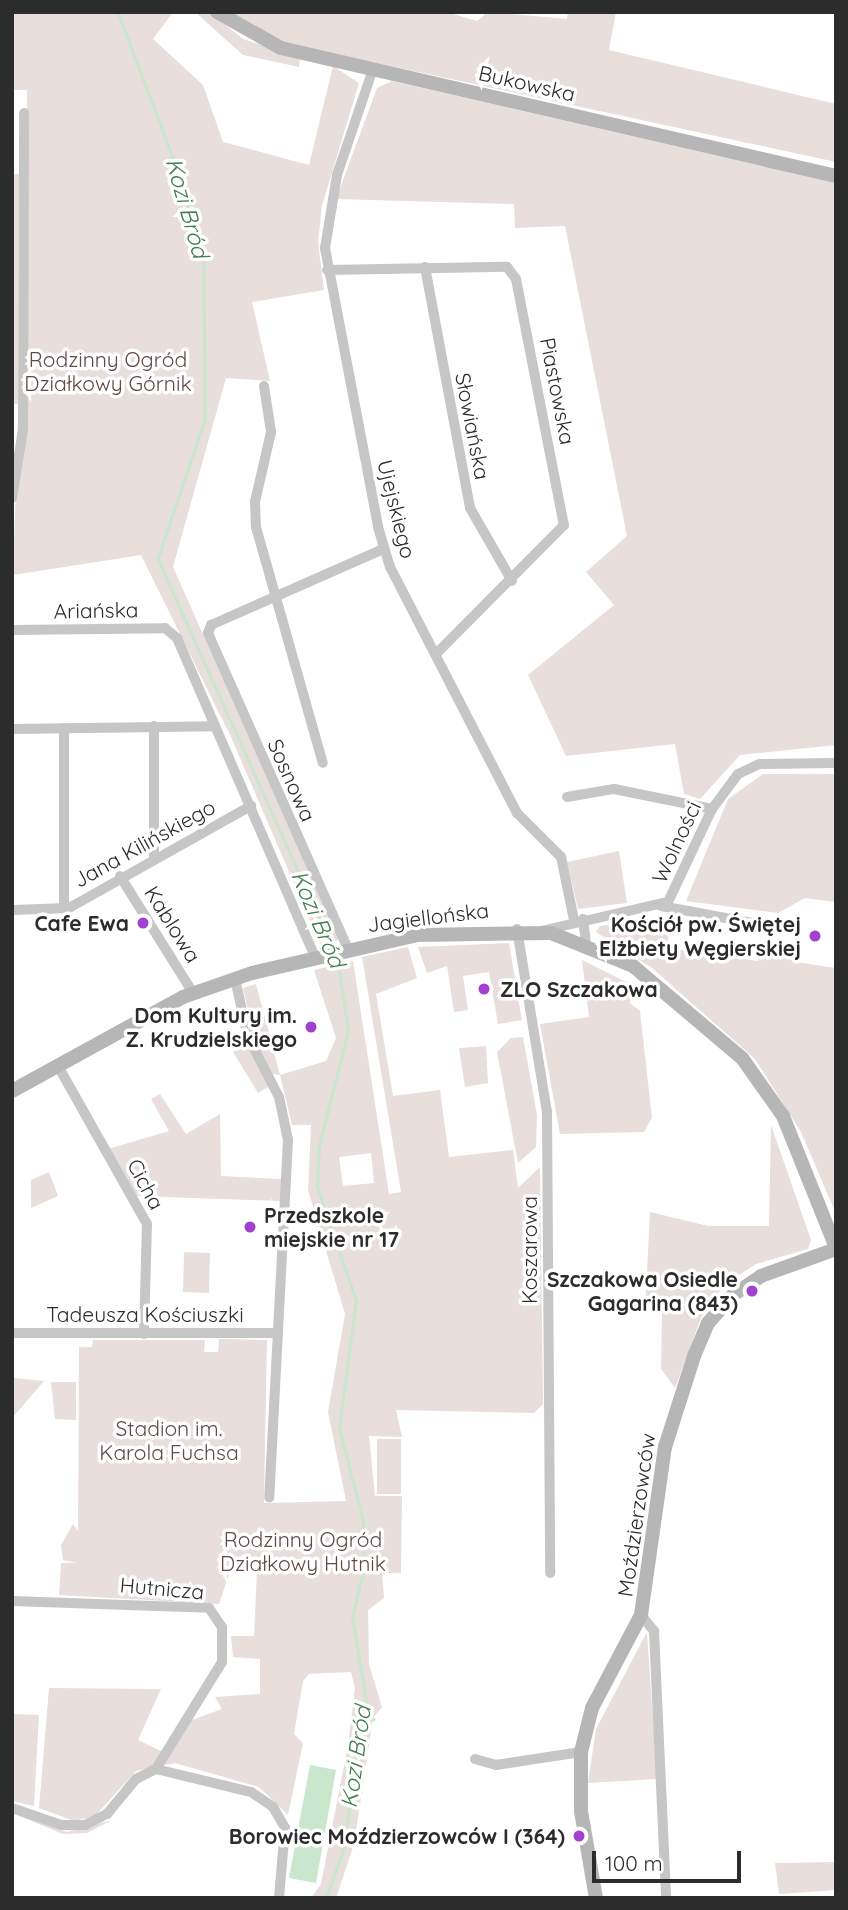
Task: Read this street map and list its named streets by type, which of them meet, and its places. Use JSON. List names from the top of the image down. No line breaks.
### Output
{"streets":{"street":["Bukowska","Piastowska","Słowiańska","Ujejskiego","Ariańska","Sosnowa","Wolności","Jana Kilińskiego","Jagiellońska","Kablowa","Cicha","Koszarowa","Tadeusza Kościuszki","Moździerzowców","Hutnicza"]},"crossings":[["Bukowska","Ujejskiego"],["Piastowska","Słowiańska"],["Piastowska","Ujejskiego"],["Ujejskiego","Wolności"],["Ujejskiego","Jagiellońska"],["Sosnowa","Jagiellońska"],["Wolności","Jagiellońska"],["Jana Kilińskiego","Kablowa"],["Jagiellońska","Kablowa"],["Jagiellońska","Cicha"],["Jagiellońska","Koszarowa"],["Jagiellońska","Moździerzowców"],["Cicha","Tadeusza Kościuszki"]],"water":["Kozi Bród"],"parks":["Rodzinny Ogród Działkowy Górnik","Stadion im. Karola Fuchsa","Rodzinny Ogród Działkowy Hutnik"],"places":["Cafe Ewa","Kościół pw. Świętej Elżbiety Węgierskiej","ZLO Szczakowa","Dom Kultury im. Z. Krudzielskiego","Przedszkole miejskie nr 17","Szczakowa Osiedle Gagarina (843)","Borowiec Moździerzowców I (364)"],"scale_bar":"100 m"}
